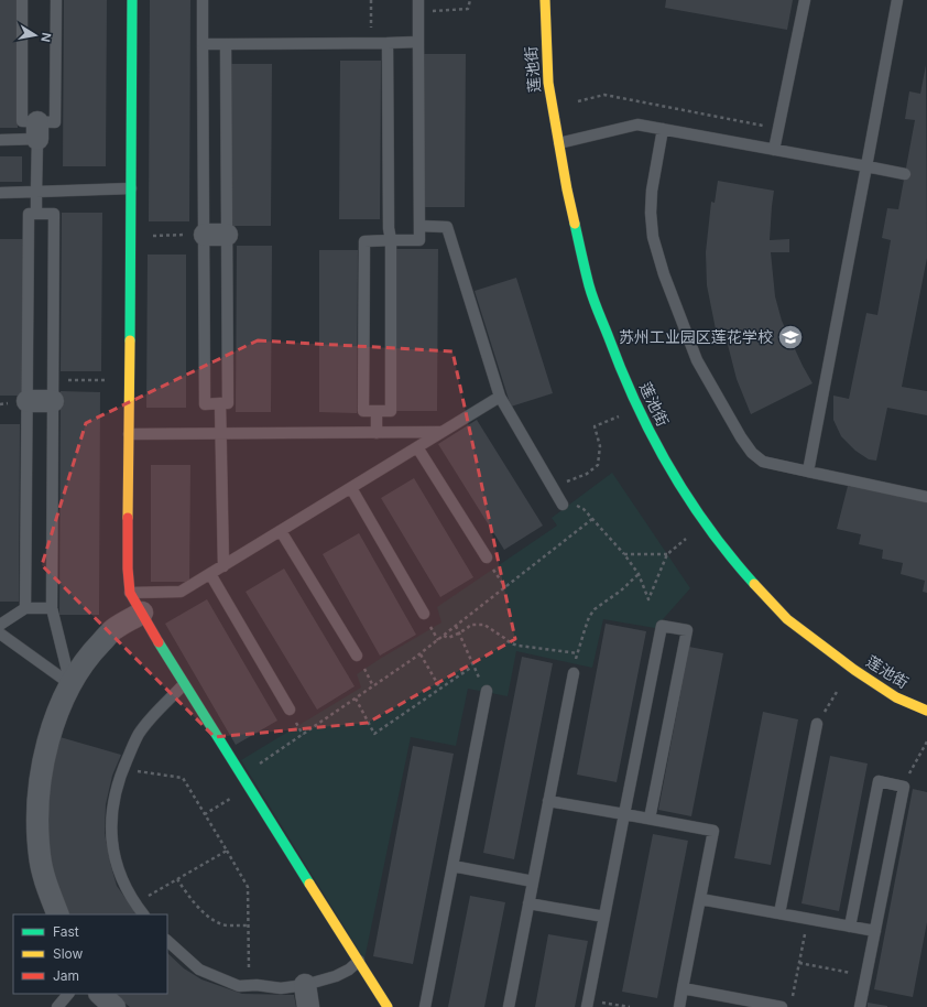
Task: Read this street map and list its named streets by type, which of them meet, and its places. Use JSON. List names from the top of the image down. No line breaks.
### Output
{"streets":{"street":["莲池街"]},"places":{"school or university":["苏州工业园区莲花学校"]},"legend":["Fast","Slow","Jam"],"north":"right"}
